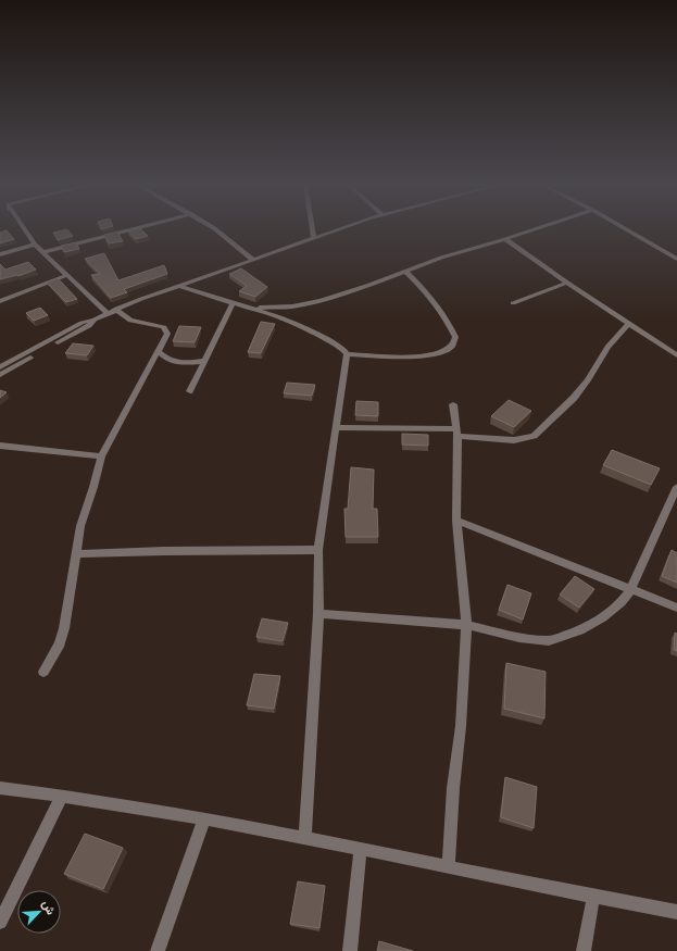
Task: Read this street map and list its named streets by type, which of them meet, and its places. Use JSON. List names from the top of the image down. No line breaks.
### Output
{"north":"top right"}
